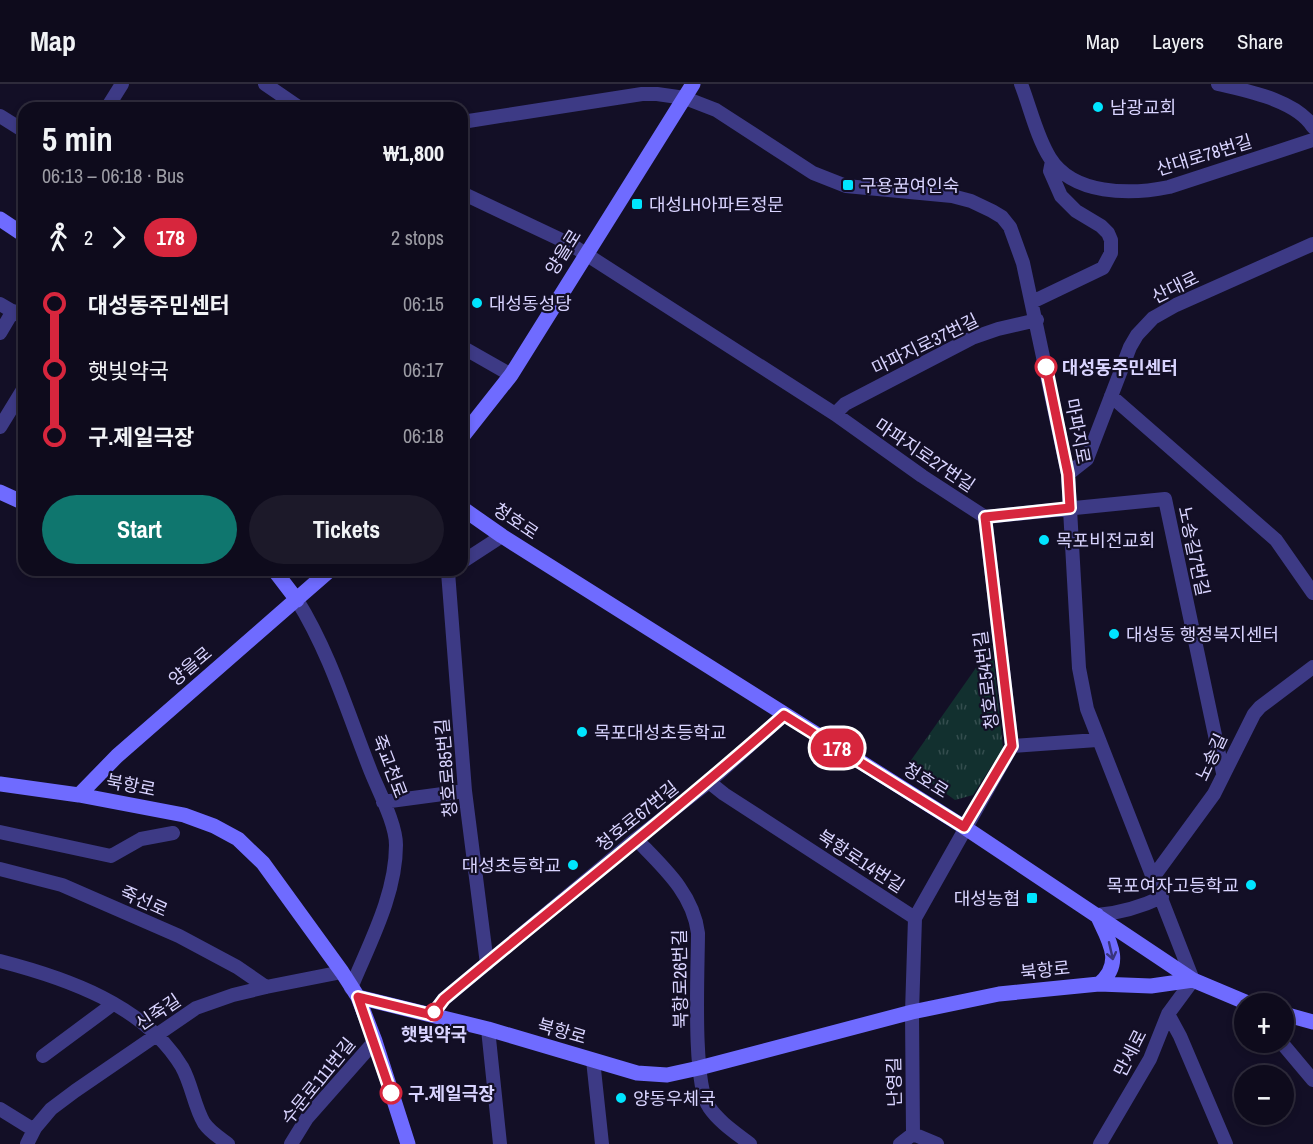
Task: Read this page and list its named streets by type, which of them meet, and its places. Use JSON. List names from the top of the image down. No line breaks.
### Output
{"streets":{"street":["산대로78번길","양을로","산대로","마파지로37번길","마파지로","마파지로27번길","청호로","노송길7번길","청호로54번길","노송길","죽교천로","청호로85번길","북항로","청호로67번길","북항로14번길","죽선로","북항로26번길","신죽길","만세로","수문로111번길","난영길"]},"crossings":[["양을로","마파지로"],["양을로","마파지로27번길"],["양을로","죽교천로"],["양을로","북항로"],["산대로","마파지로"],["마파지로37번길","마파지로"],["마파지로37번길","마파지로27번길"],["마파지로","청호로"],["마파지로","노송길7번길"],["마파지로","노송길"],["마파지로","북항로"],["마파지로","만세로"],["마파지로27번길","청호로54번길"],["청호로","청호로54번길"],["청호로","북항로"],["청호로","청호로67번길"],["청호로","만세로"],["노송길7번길","노송길"],["청호로54번길","북항로14번길"],["죽교천로","북항로"],["청호로85번길","청호로67번길"],["북항로","청호로67번길"],["북항로","북항로26번길"],["북항로","신죽길"],["북항로","만세로"],["북항로","난영길"],["청호로67번길","북항로14번길"],["청호로67번길","북항로26번길"],["죽선로","신죽길"]],"places":{"other":["남광교회","대성동성당","대성동주민센터","목포비전교회","대성동 행정복지센터","목포대성초등학교","대성초등학교","목포여자고등학교","햇빛약국","구.제일극장","양동우체국"],"transit":["구용꿈여인숙","대성LH아파트정문","대성농협"]},"lines":["bus line 178"],"page":{"header":"Map","nav":["Map","Layers","Share"],"on_map":"178","heading":["5 min","06:13 – 06:18 · Bus","₩1,800"],"legs":["2","178","2 stops"],"list":[{"name":"대성동주민센터","value":"06:15"},{"name":"햇빛약국","value":"06:17"},{"name":"구.제일극장","value":"06:18"}],"buttons":["Start","Tickets"],"map_buttons":["+","−"]}}
